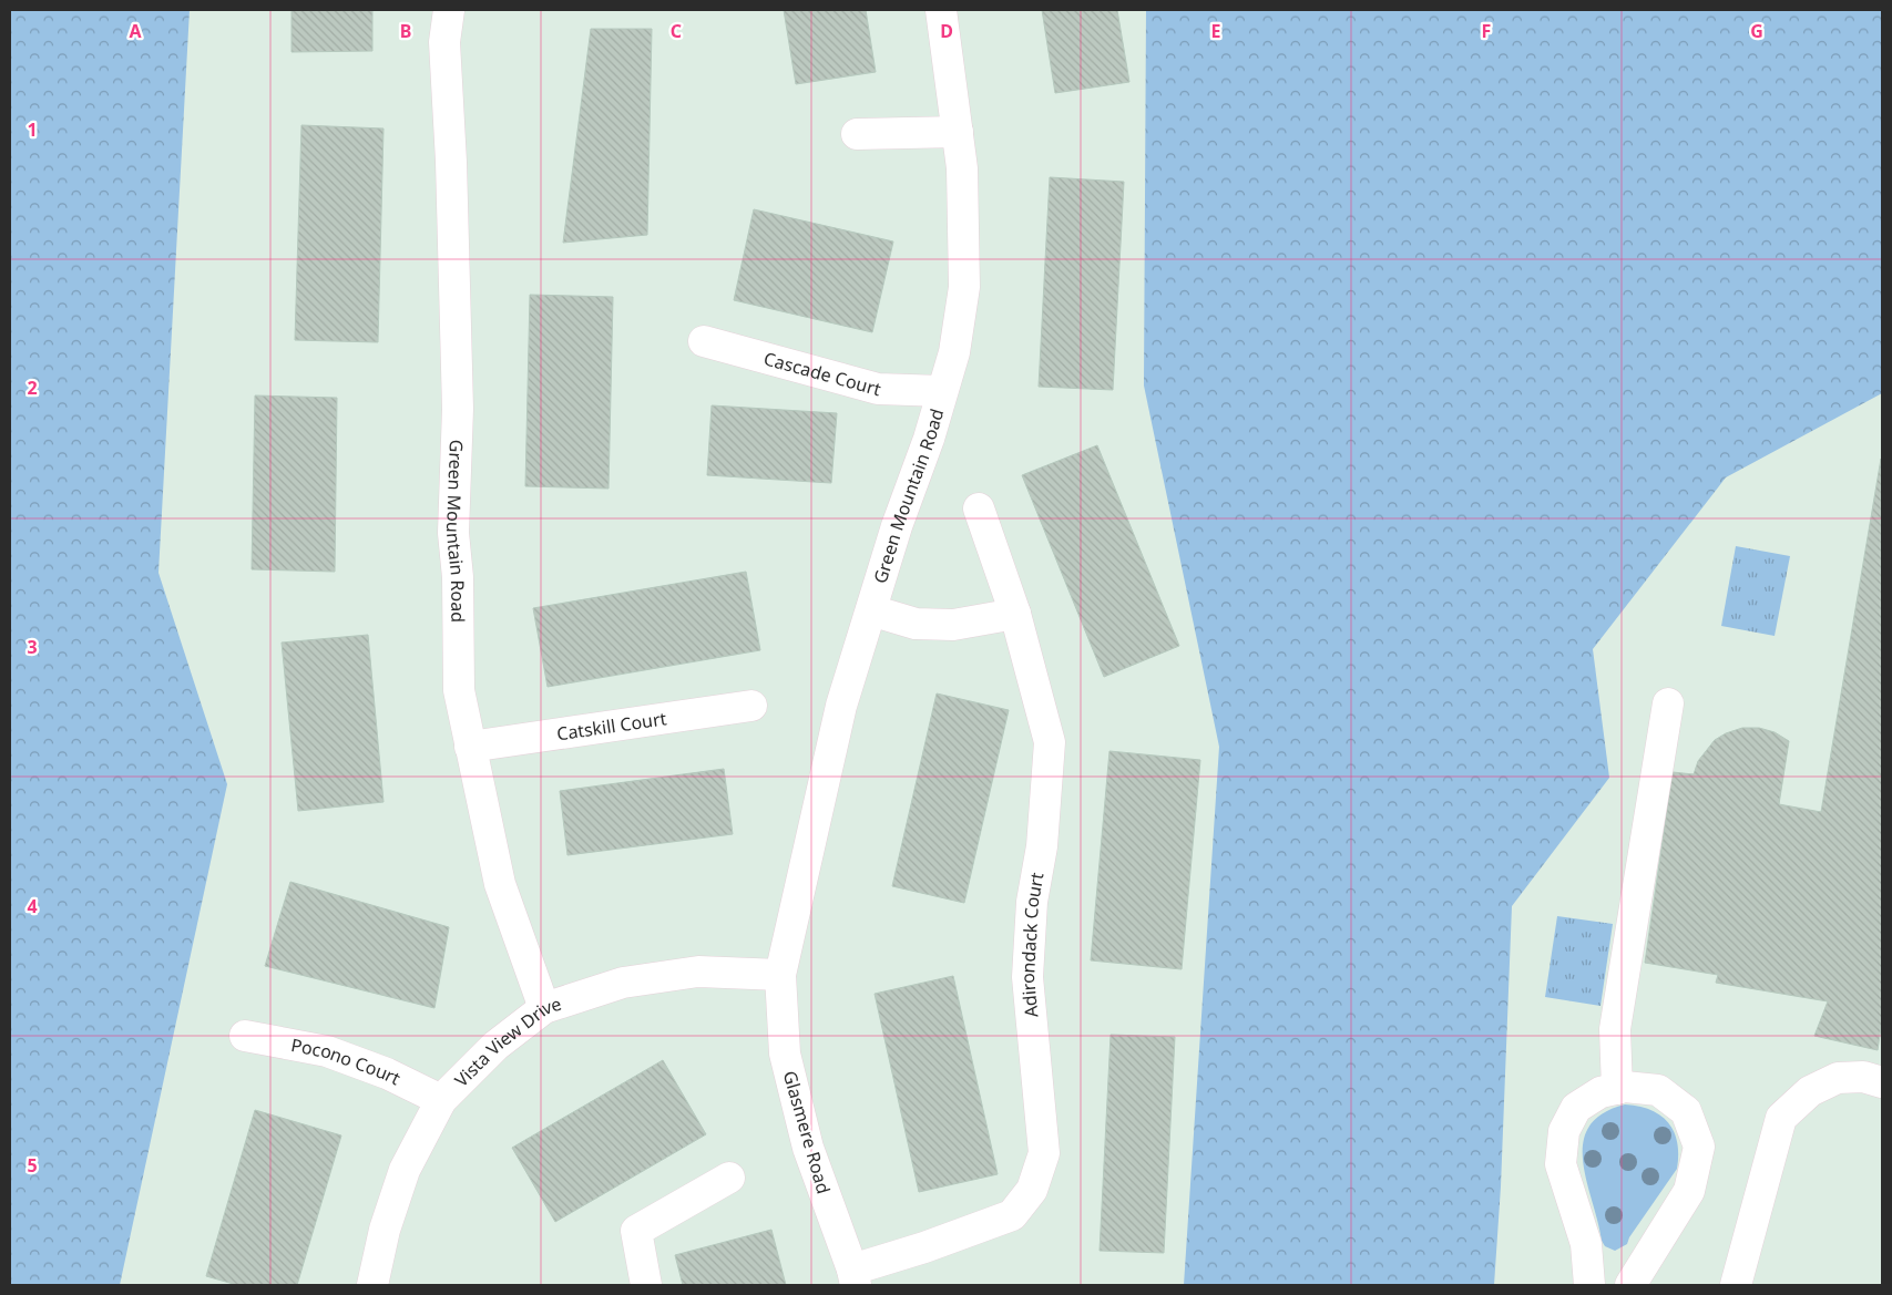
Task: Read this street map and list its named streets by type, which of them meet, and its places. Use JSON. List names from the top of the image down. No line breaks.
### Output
{"streets":{"street":["Cascade Court","Green Mountain Road","Catskill Court","Adirondack Court","Vista View Drive","Pocono Court","Glasmere Road"]},"crossings":[["Cascade Court","Green Mountain Road"],["Green Mountain Road","Catskill Court"],["Green Mountain Road","Vista View Drive"],["Green Mountain Road","Glasmere Road"],["Adirondack Court","Glasmere Road"],["Vista View Drive","Pocono Court"],["Vista View Drive","Glasmere Road"]],"grid":{"columns":["A","B","C","D","E","F","G"],"rows":["1","2","3","4","5"]}}
